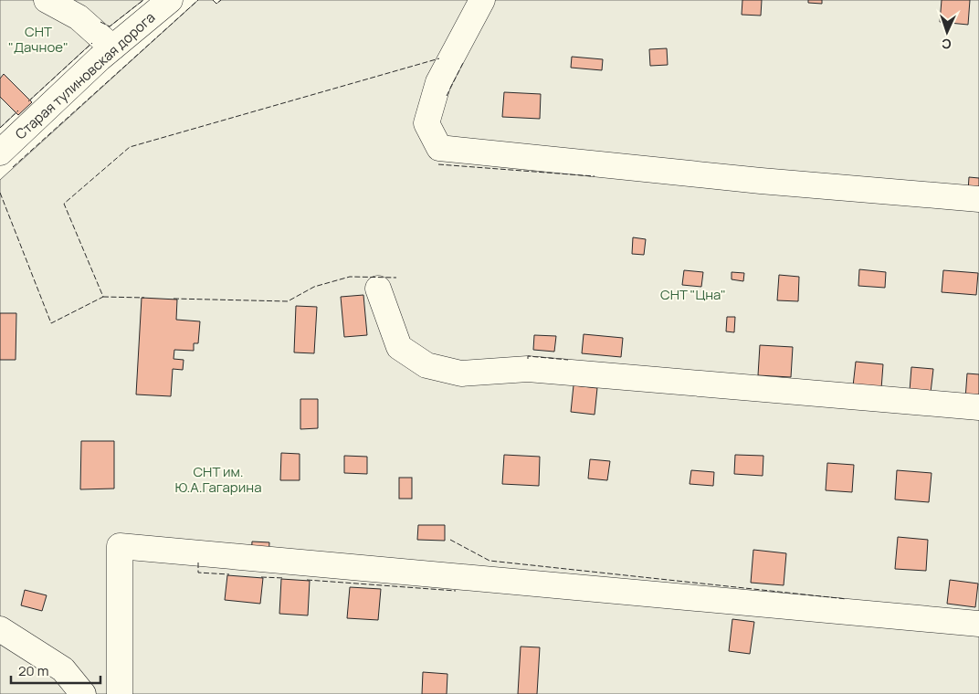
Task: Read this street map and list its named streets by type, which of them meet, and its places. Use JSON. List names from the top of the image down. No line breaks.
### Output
{"streets":{"street":["Старая тулиновская дорога"]},"parks":["СНТ \"Дачное\"","СНТ \"Цна\"","СНТ им. Ю.А.Гагарина"],"scale_bar":"20 m","north":"bottom"}
